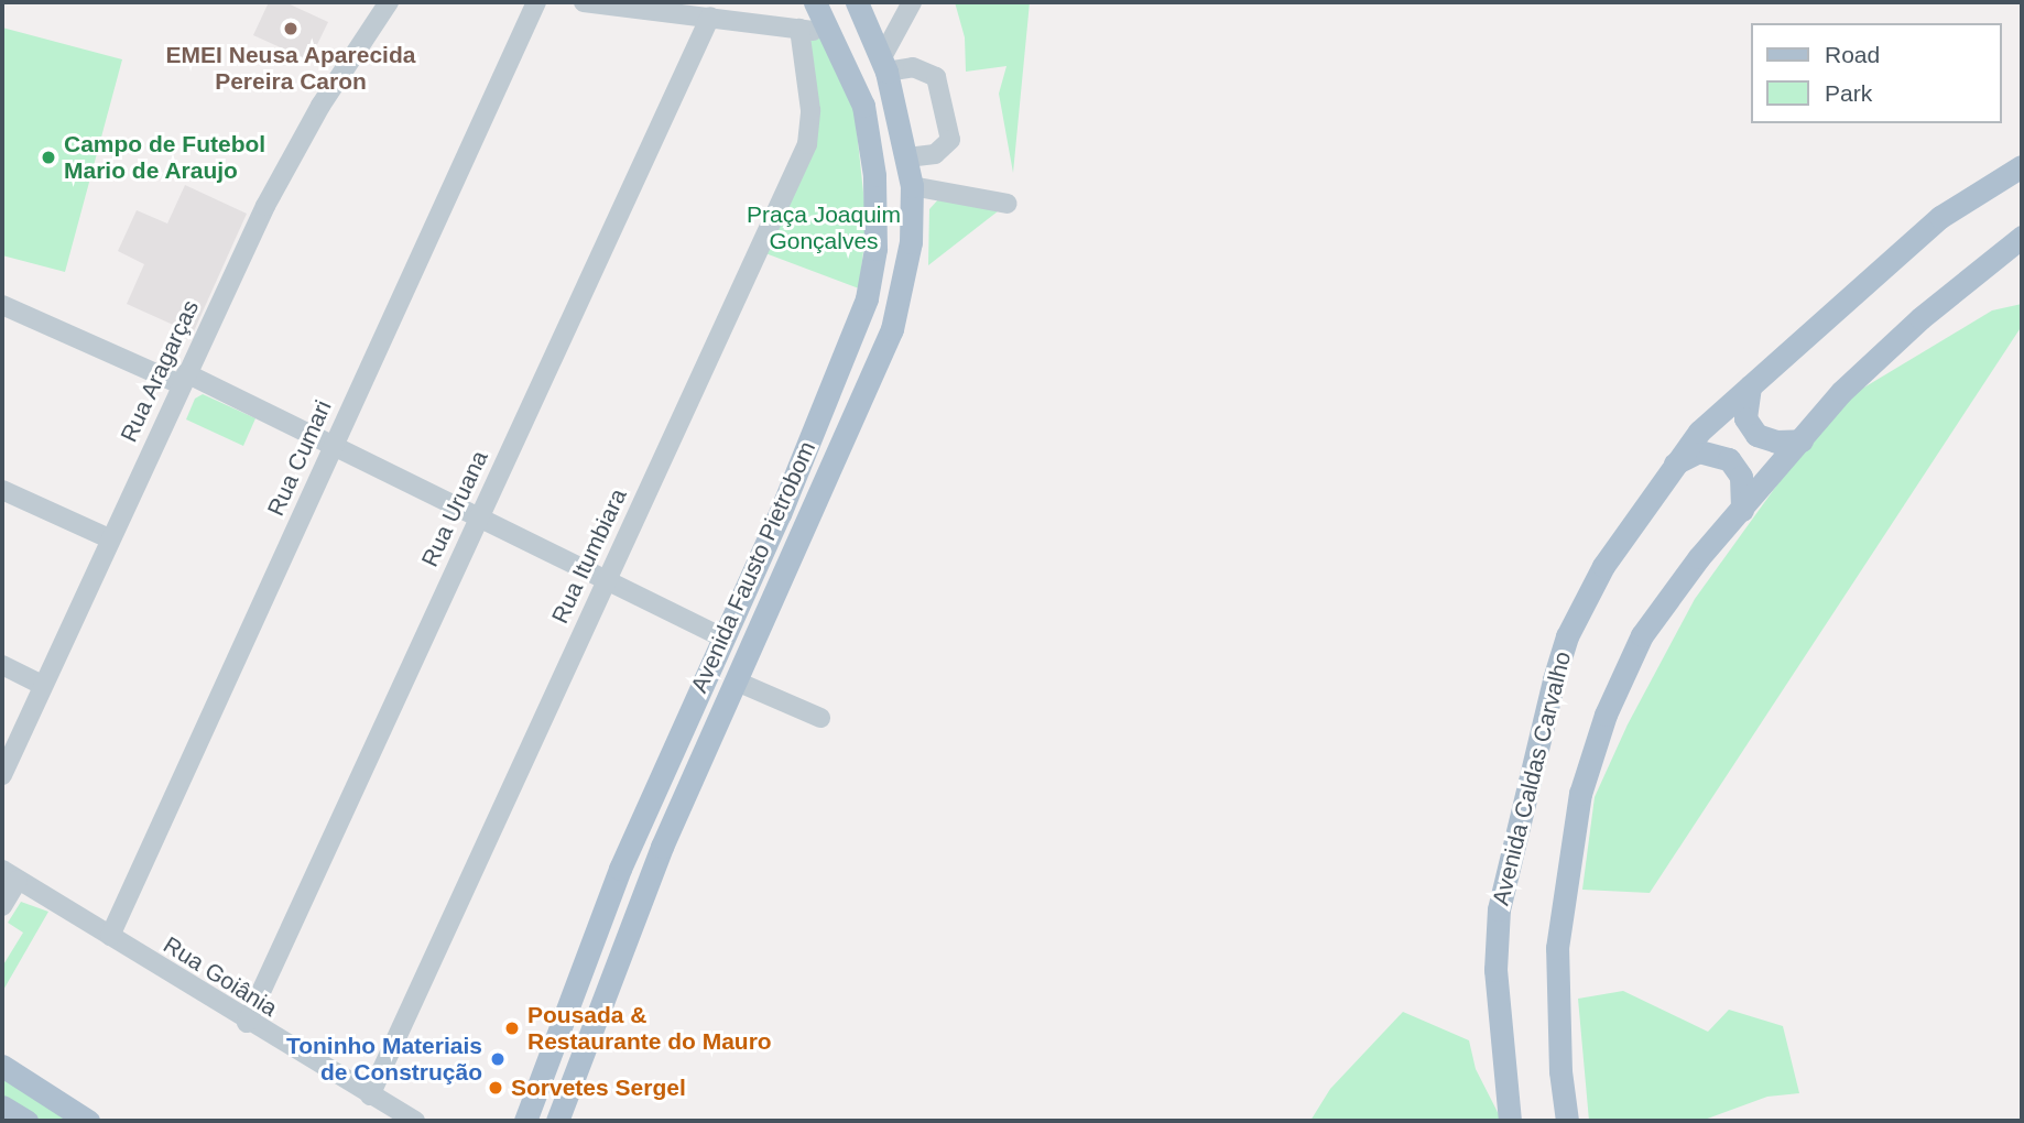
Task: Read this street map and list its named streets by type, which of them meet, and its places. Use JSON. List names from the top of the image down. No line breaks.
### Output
{"streets":{"main road":["Avenida Fausto Pietrobom","Avenida Caldas Carvalho"],"street":["Rua Aragarças","Rua Cumari","Rua Uruana","Rua Itumbiara","Rua Goiânia"]},"crossings":[["Rua Cumari","Rua Goiânia"],["Rua Uruana","Rua Goiânia"],["Rua Itumbiara","Rua Goiânia"]],"parks":["Praça Joaquim Gonçalves"],"places":["EMEI Neusa Aparecida Pereira Caron","Campo de Futebol Mario de Araujo","Pousada & Restaurante do Mauro","Toninho Materiais de Construção","Sorvetes Sergel"],"legend":["Road","Park"]}
